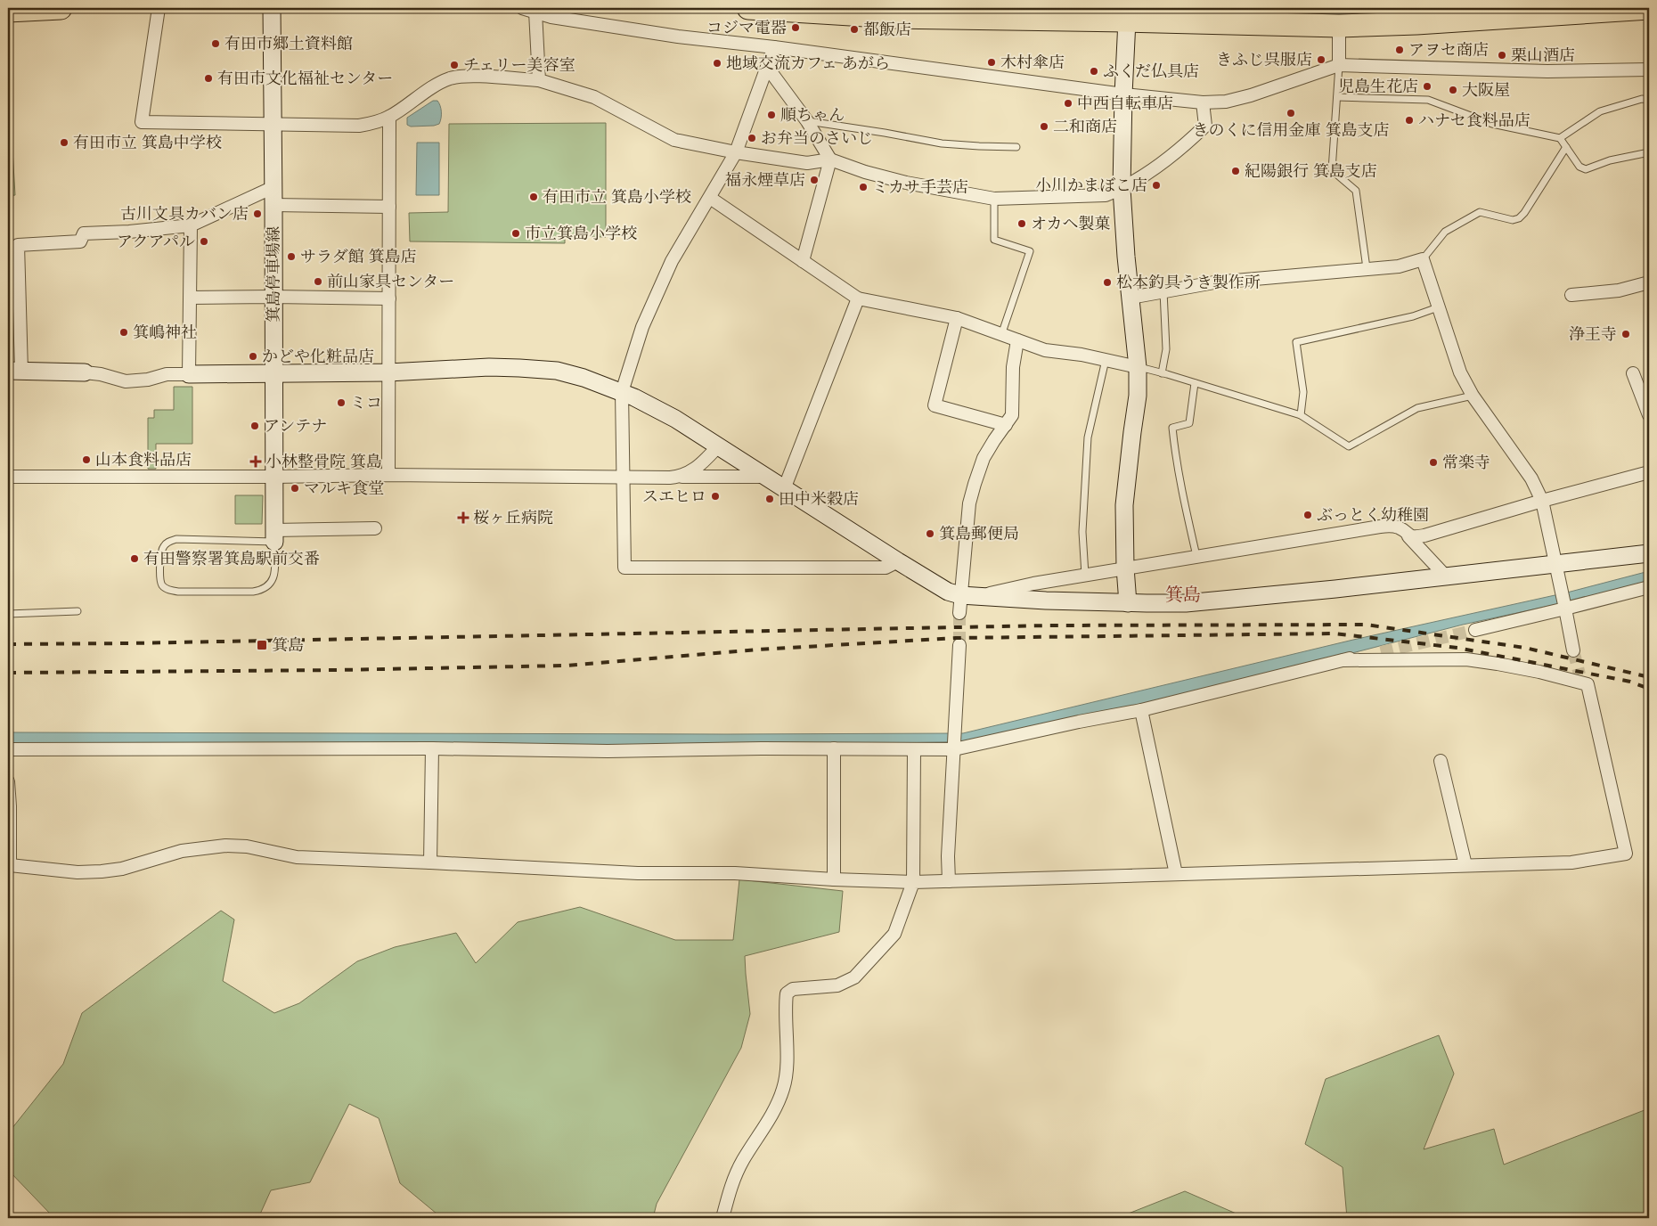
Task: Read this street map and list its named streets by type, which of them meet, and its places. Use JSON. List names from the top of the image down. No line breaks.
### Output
{"streets":{"street":["箕島停車場線"]},"districts":["箕島"],"places":{"other":["コジマ電器","都飯店","有田市郷土資料館","アヲセ商店","栗山酒店","きふじ呉服店","木村傘店","地域交流カフェ あがら","チェリー美容室","ふくだ仏具店","有田市文化福祉センター","児島生花店","大阪屋","中西自転車店","きのくに信用金庫 箕島支店","順ちゃん","ハナセ食料品店","二和商店","お弁当のさいじ","有田市立 箕島中学校","紀陽銀行 箕島支店","福永煙草店","小川かまぼこ店","ミカサ手芸店","有田市立 箕島小学校","古川文具カバン店","オカヘ製菓","市立箕島小学校","アクアパル","サラダ館 箕島店","前山家具センター","松本釣具うき製作所","箕嶋神社","浄王寺","かどや化粧品店","ミコ","アンテナ","山本食料品店","常楽寺","マルキ食堂","スエヒロ","田中米穀店","ぶっとく幼稚園","箕島郵便局","有田警察署箕島駅前交番"],"health":["小林整骨院 箕島","桜ヶ丘病院"],"transit":["箕島"]}}
